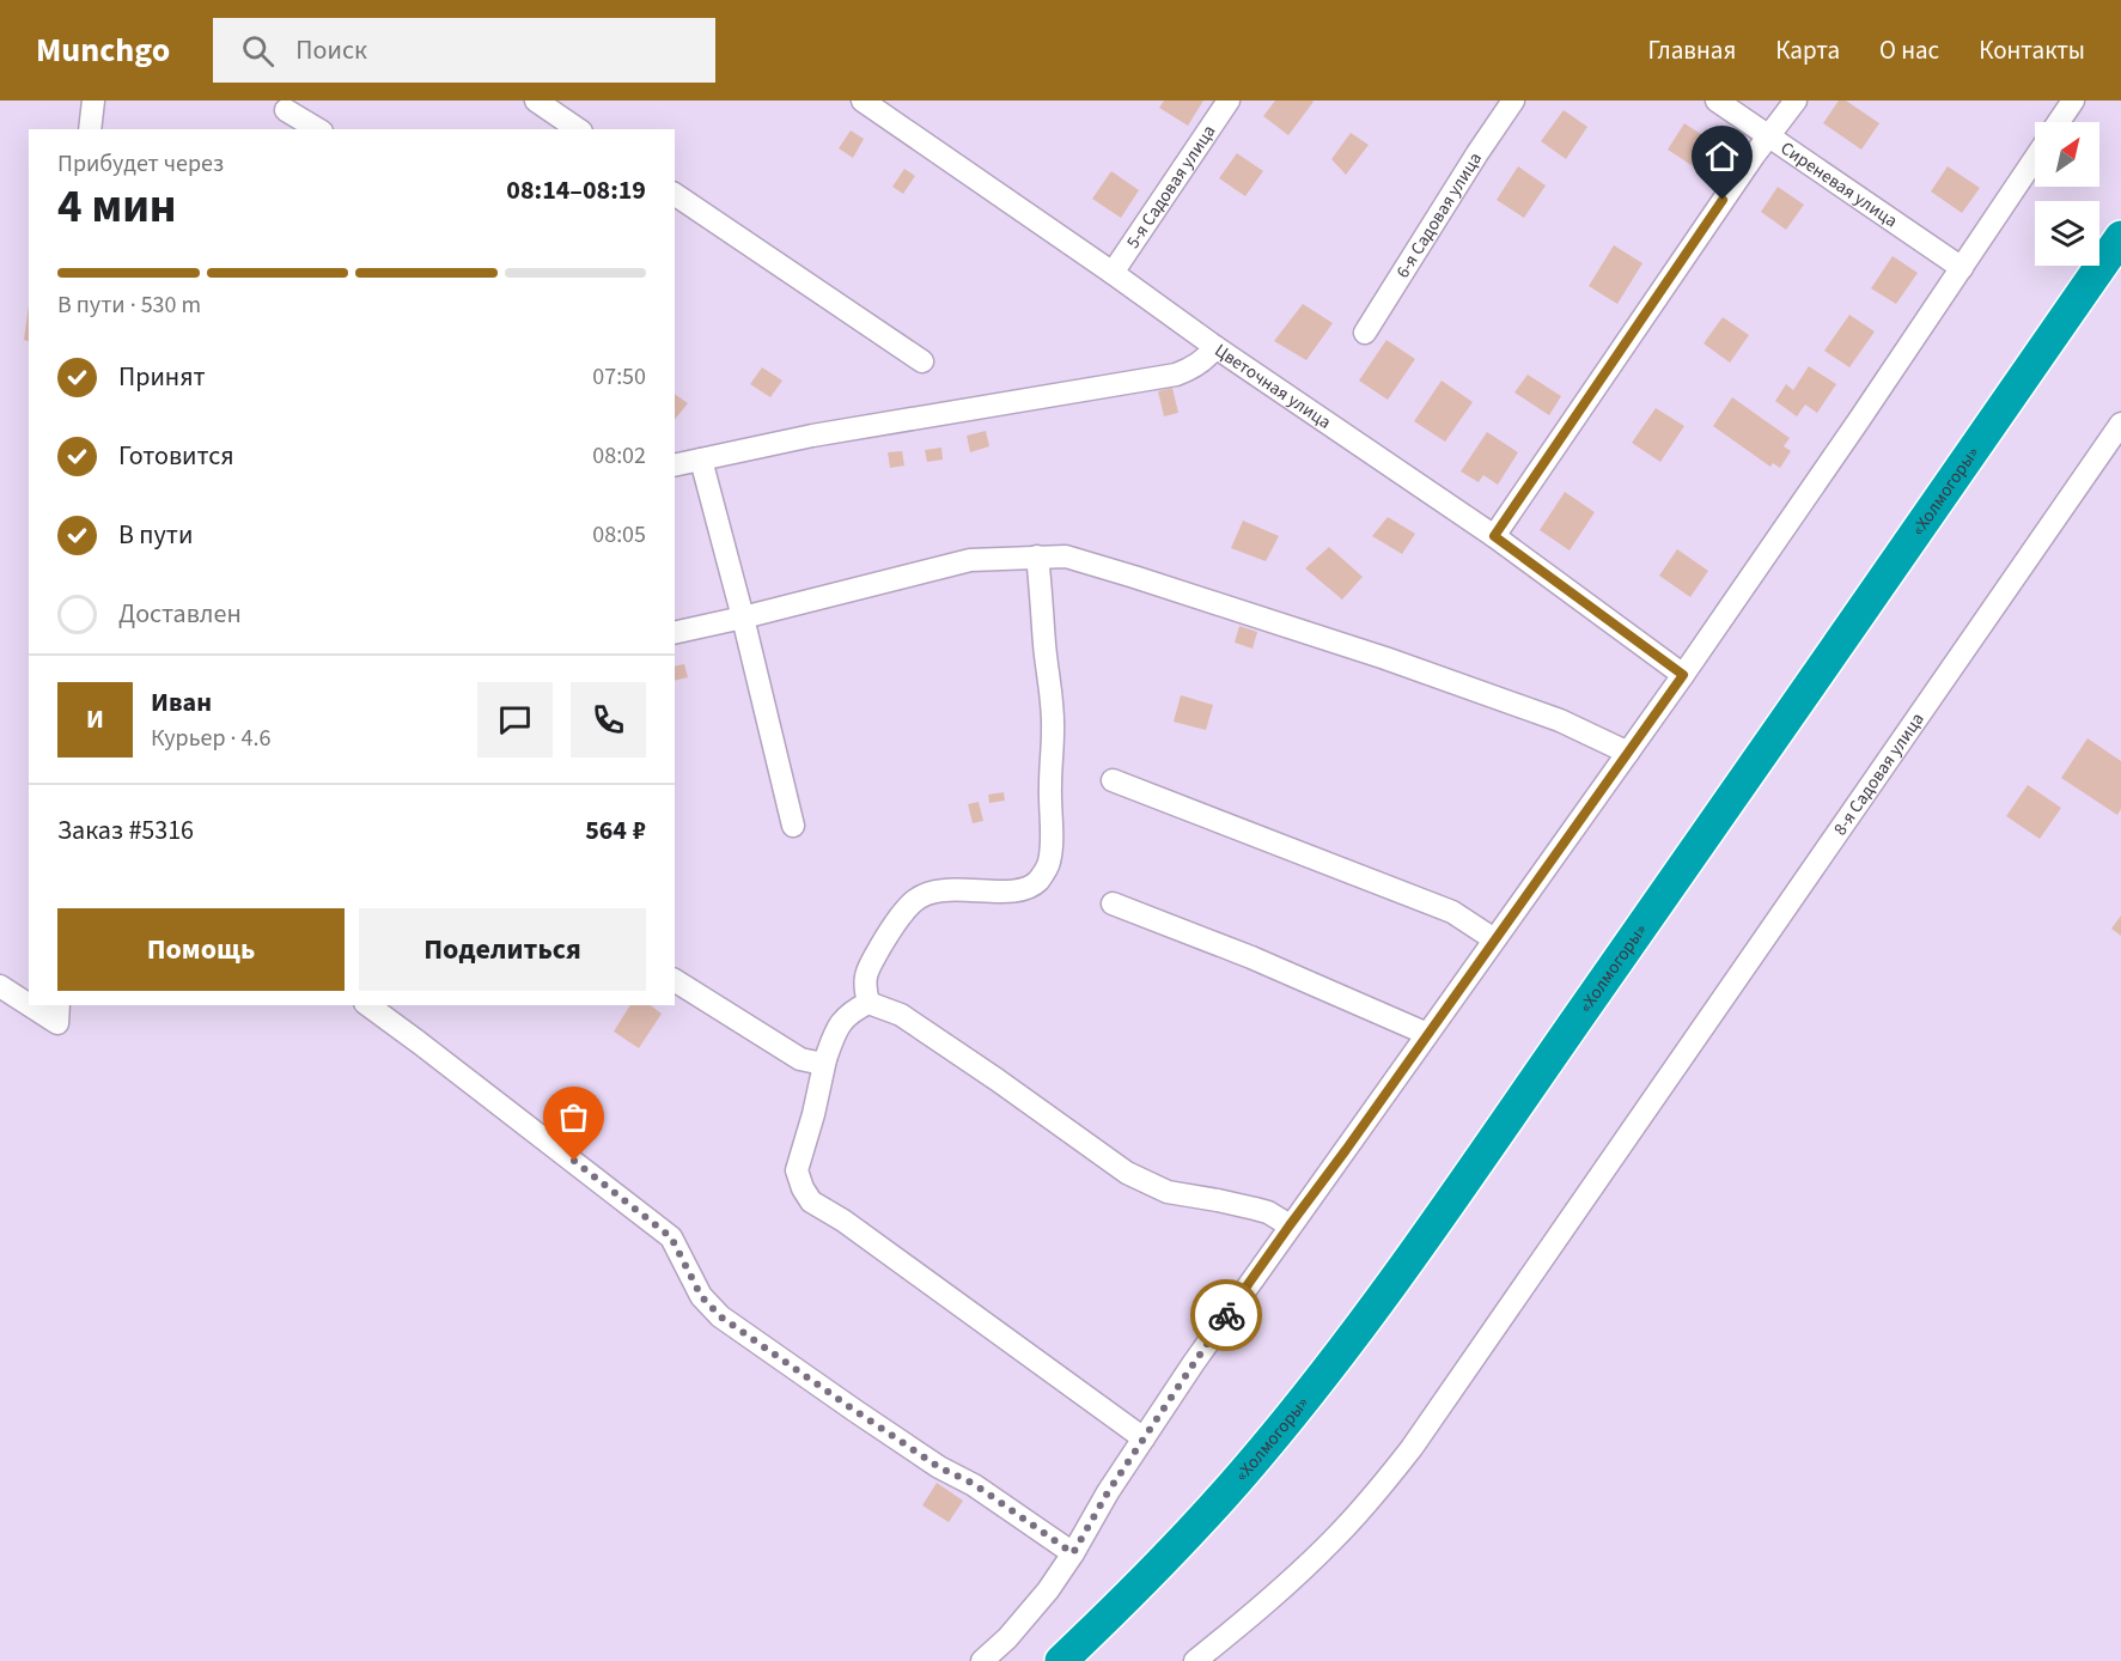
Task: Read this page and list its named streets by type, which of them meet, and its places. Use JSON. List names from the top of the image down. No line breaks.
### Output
{"streets":{"highway":["«Холмогоры»"],"street":["Сиреневая улица","5-я Садовая улица","6-я Садовая улица","Цветочная улица","8-я Садовая улица"]},"crossings":[["5-я Садовая улица","Цветочная улица"]],"north":"top right","page":{"header":"Munchgo","search":"Поиск","nav":["Главная","Карта","О нас","Контакты"],"heading":["4 мин","Прибудет через","08:14–08:19"],"panel":["Иван","Курьер · 4.6","Заказ #5316","564 ₽"],"bar":"В пути · 530 m","list":[["Принят","07:50"],["Готовится","08:02"],["В пути","08:05"],"Доставлен"],"round":"И","buttons":["Помощь","Поделиться"]}}
